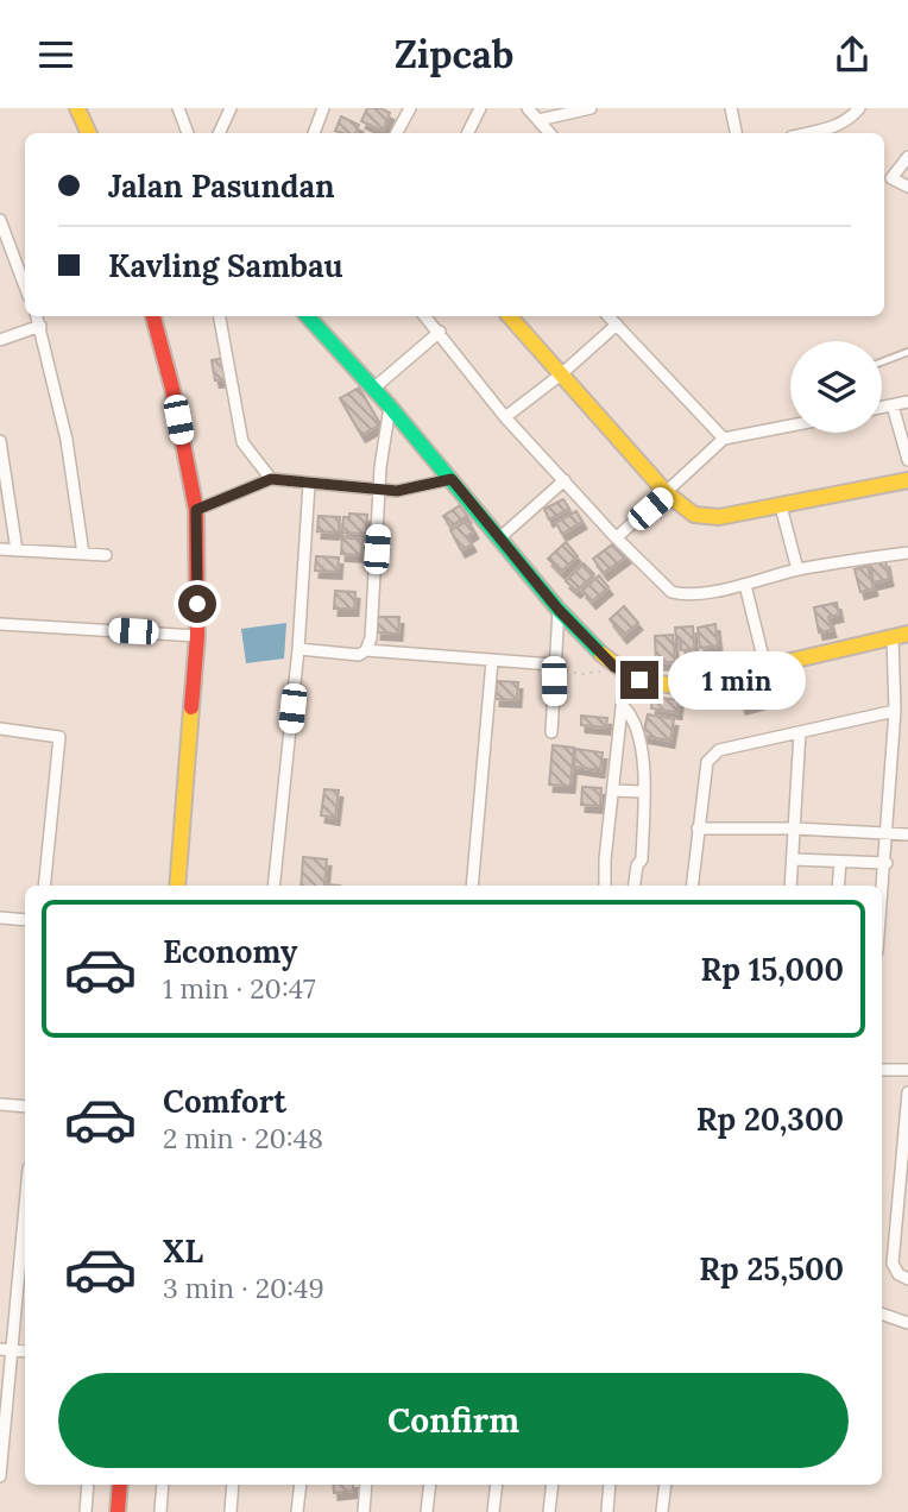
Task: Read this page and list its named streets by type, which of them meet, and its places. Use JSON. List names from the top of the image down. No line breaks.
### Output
{"page":{"header":"Zipcab","banner":["Jalan Pasundan","Kavling Sambau"],"bubble":"1 min","list":[{"name":"Economy","note":"1 min · 20:47","value":"Rp 15,000"},{"name":"Comfort","note":"2 min · 20:48","value":"Rp 20,300"},{"name":"XL","note":"3 min · 20:49","value":"Rp 25,500"}],"buttons":"Confirm"}}
